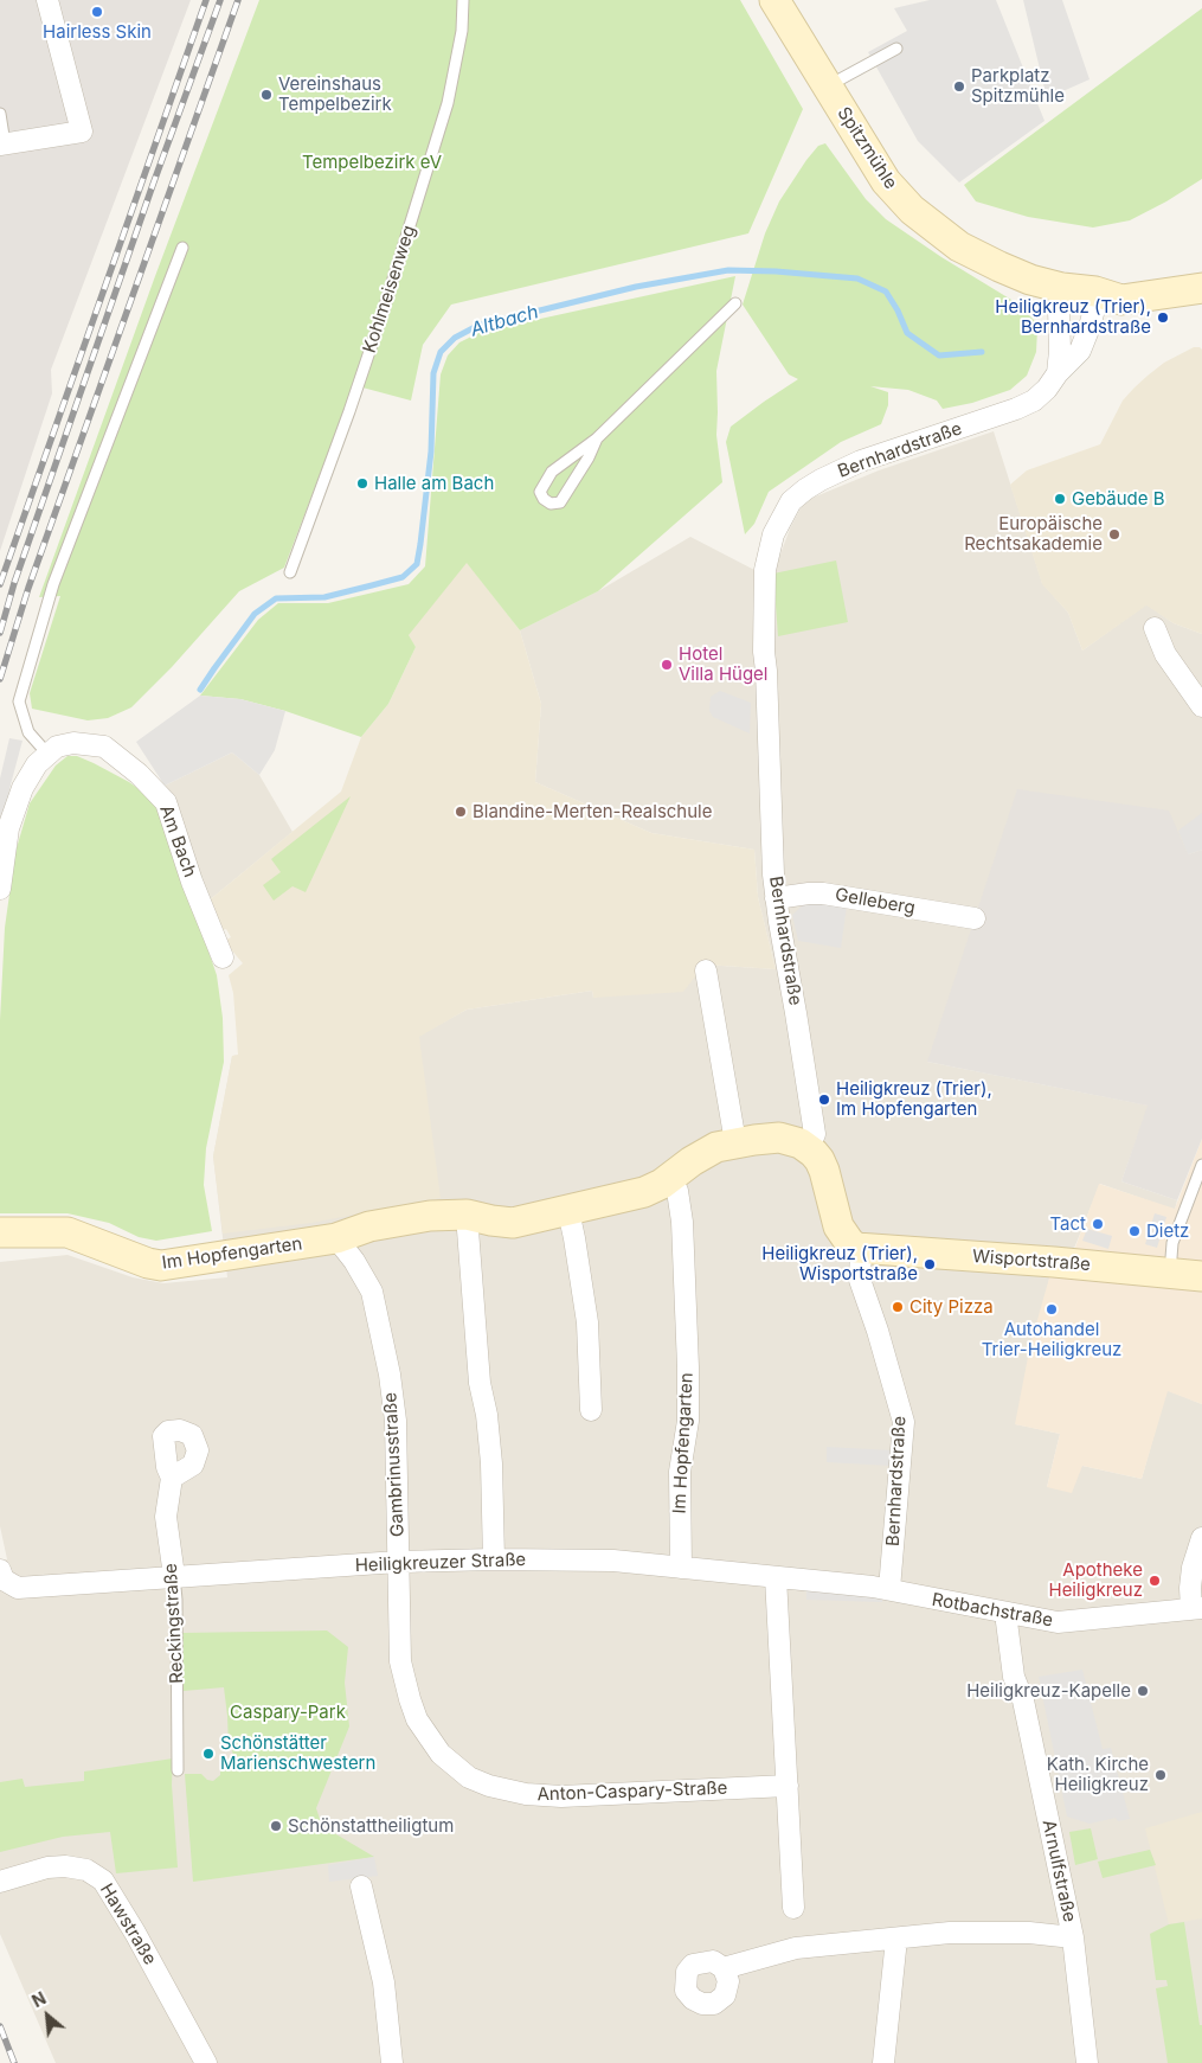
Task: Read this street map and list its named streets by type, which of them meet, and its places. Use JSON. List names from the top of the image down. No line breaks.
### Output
{"streets":{"street":["Spitzmühle","Bernhardstraße","Am Bach","Gelleberg","Im Hopfengarten","Wisportstraße","Gambrinusstraße","Heiligkreuzer Straße","Rotbachstraße","Reckingstraße","Anton-Caspary-Straße","Arnulfstraße","Hawstraße"],"lane":["Kohlmeisenweg"]},"crossings":[["Spitzmühle","Bernhardstraße"],["Bernhardstraße","Gelleberg"],["Bernhardstraße","Im Hopfengarten"],["Bernhardstraße","Wisportstraße"],["Bernhardstraße","Heiligkreuzer Straße"],["Bernhardstraße","Rotbachstraße"],["Im Hopfengarten","Gambrinusstraße"],["Im Hopfengarten","Heiligkreuzer Straße"],["Gambrinusstraße","Heiligkreuzer Straße"],["Gambrinusstraße","Anton-Caspary-Straße"],["Heiligkreuzer Straße","Rotbachstraße"],["Heiligkreuzer Straße","Reckingstraße"],["Heiligkreuzer Straße","Anton-Caspary-Straße"],["Rotbachstraße","Arnulfstraße"]],"water":["Altbach"],"parks":["Tempelbezirk eV","Caspary-Park"],"places":["Hairless Skin","Parkplatz Spitzmühle","Vereinshaus Tempelbezirk","Heiligkreuz (Trier), Bernhardstraße","Halle am Bach","Gebäude B","Europäische Rechtsakademie","Hotel Villa Hügel","Blandine-Merten-Realschule","Heiligkreuz (Trier), Im Hopfengarten","Tact","Dietz","Heiligkreuz (Trier), Wisportstraße","City Pizza","Autohandel Trier-Heiligkreuz","Apotheke Heiligkreuz","Heiligkreuz-Kapelle","Schönstätter Marienschwestern","Kath. Kirche Heiligkreuz","Schönstattheiligtum"],"north":"top left"}
